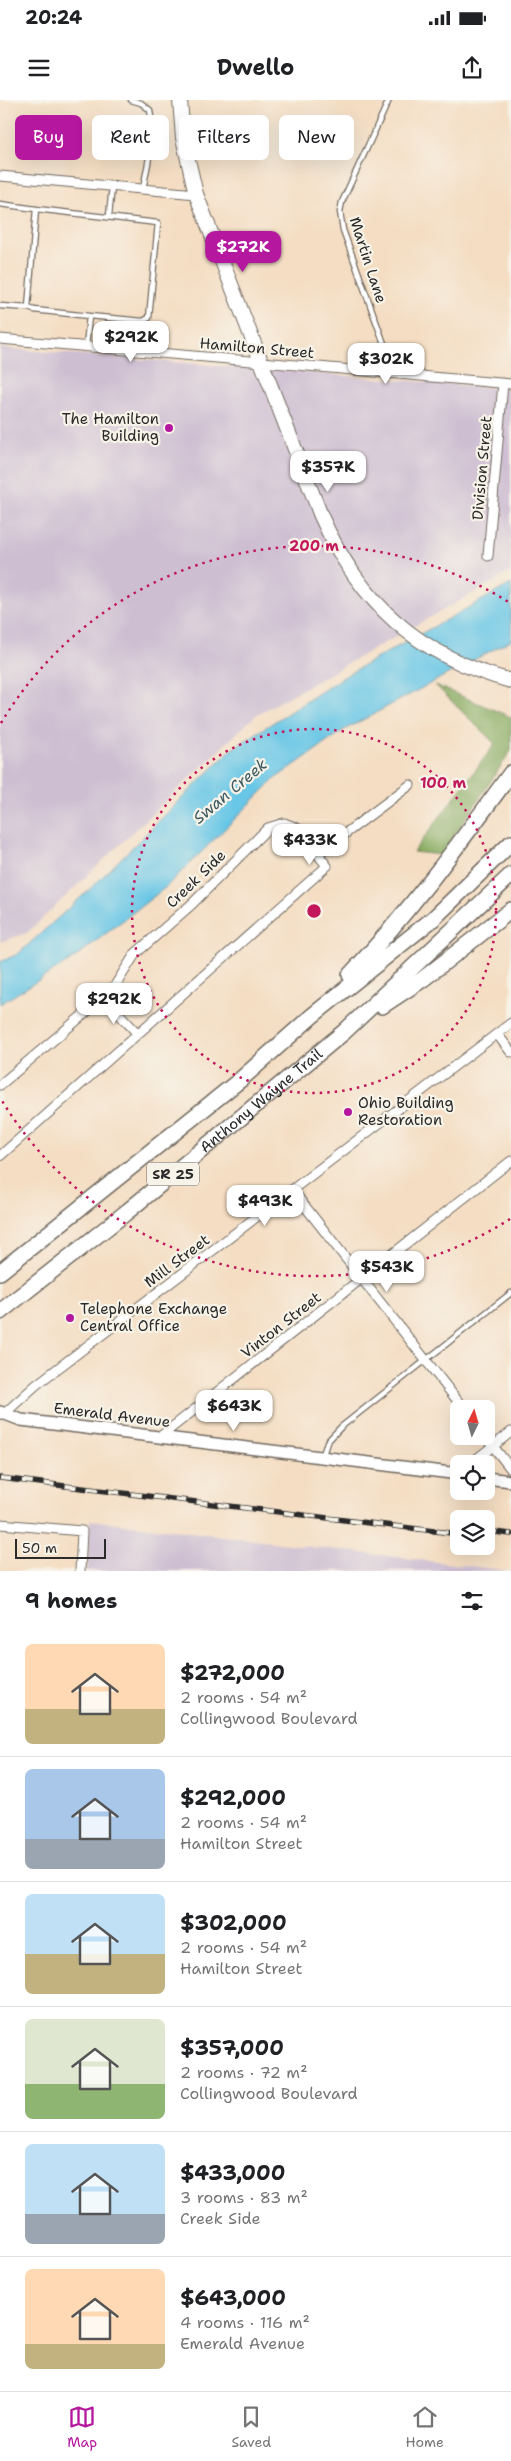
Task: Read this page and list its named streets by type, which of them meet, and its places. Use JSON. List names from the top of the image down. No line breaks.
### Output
{"streets":{"highway":["Anthony Wayne Trail","SR 25"],"street":["Hamilton Street","Division Street","Creek Side","Mill Street","Vinton Street","Emerald Avenue"],"lane":["Martin Lane"]},"crossings":[["Martin Lane","Hamilton Street"],["Hamilton Street","Division Street"],["Mill Street","Emerald Avenue"],["Vinton Street","Emerald Avenue"]],"water":["Swan Creek"],"places":["The Hamilton Building","Ohio Building Restoration","Telephone Exchange Central Office"],"scale_bar":"50 m","north":"top","page":{"status":"20:24","header":"Dwello","chip":["Buy","Rent","Filters","New"],"price":["$272K","$292K","$302K","$357K","$433K","$292K","$493K","$543K","$643K"],"scale":"50 m","heading":"9 homes","list":[{"name":"$272,000","note":"2 rooms · 54 m² · Collingwood Boulevard"},{"name":"$292,000","note":"2 rooms · 54 m² · Hamilton Street"},{"name":"$302,000","note":"2 rooms · 54 m² · Hamilton Street"},{"name":"$357,000","note":"2 rooms · 72 m² · Collingwood Boulevard"},{"name":"$433,000","note":"3 rooms · 83 m² · Creek Side"},{"name":"$643,000","note":"4 rooms · 116 m² · Emerald Avenue"}],"tabs":["Map","Saved","Home"]},"rings":["200 m","100 m"]}
